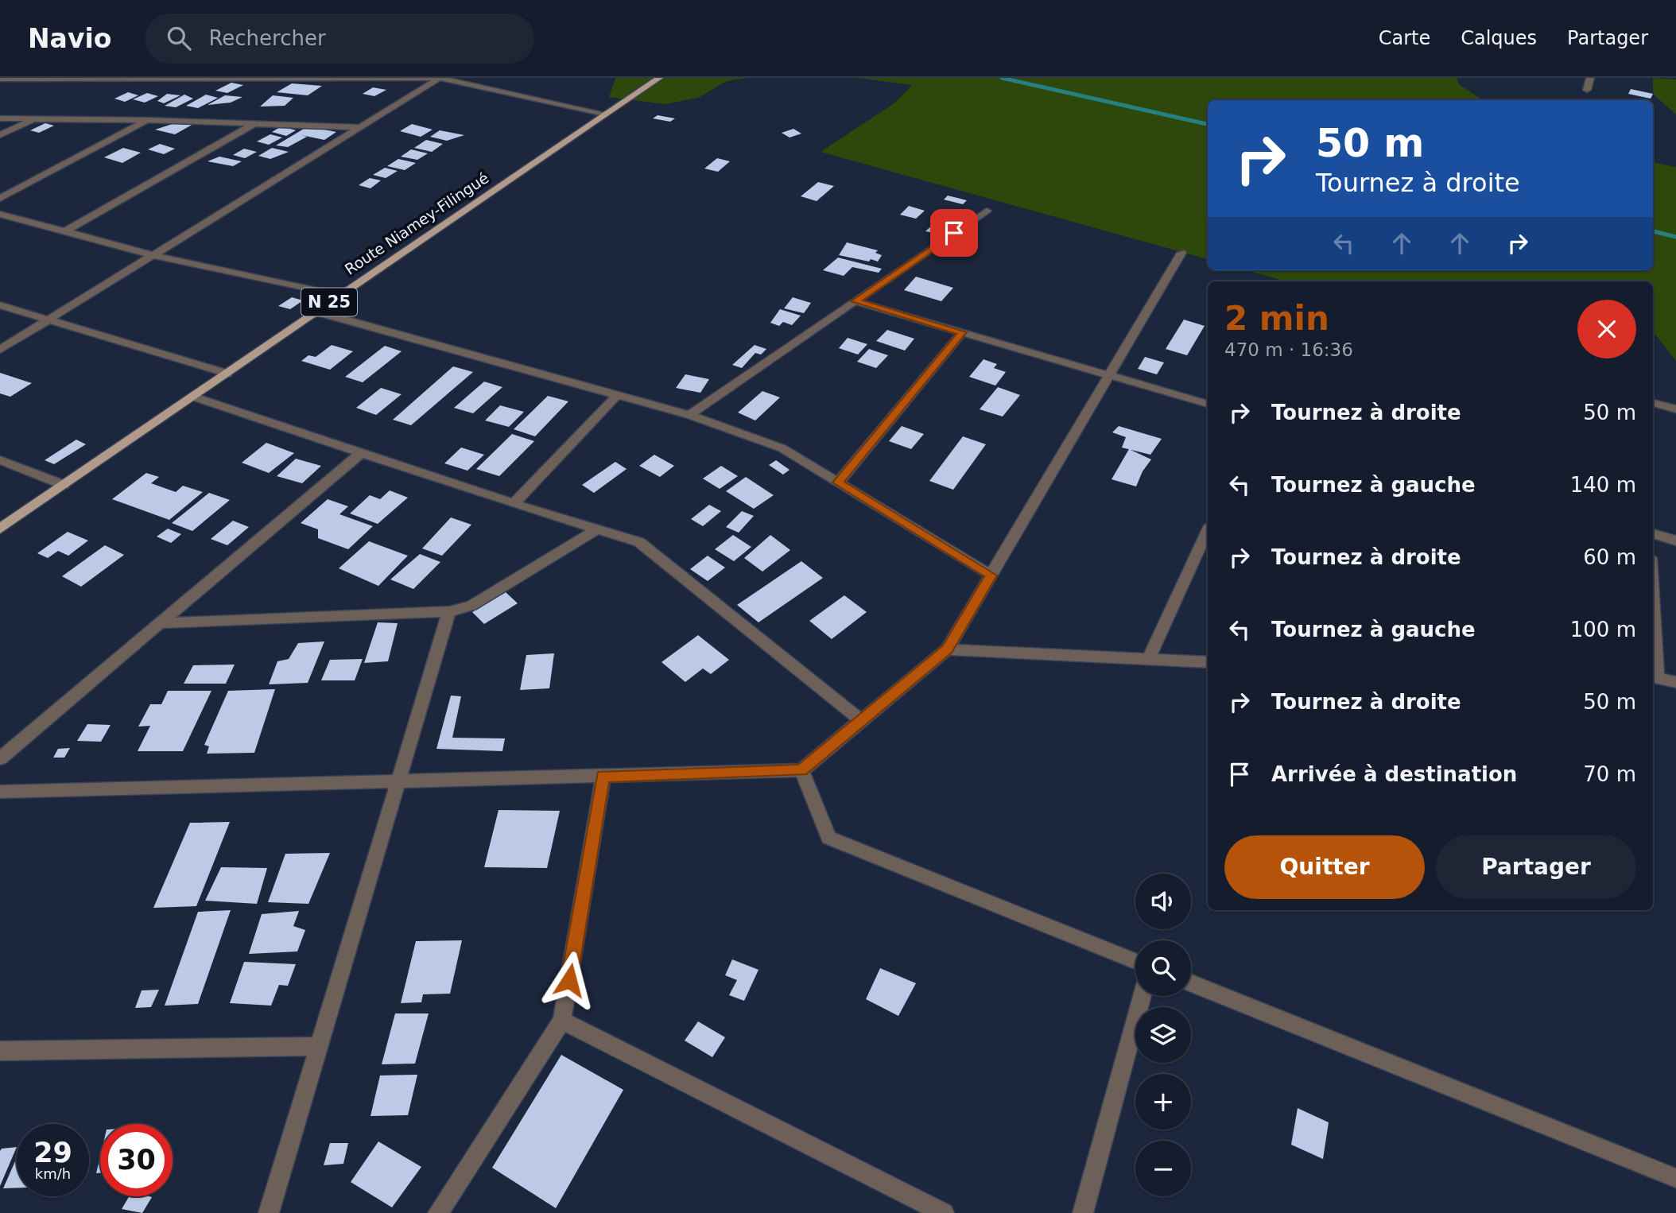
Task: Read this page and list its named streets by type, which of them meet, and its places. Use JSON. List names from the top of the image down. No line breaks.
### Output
{"streets":{"main road":["Route Niamey-Filingué","N 25"]},"page":{"header":"Navio","search":"Rechercher","nav":["Carte","Calques","Partager"],"turn":["50 m","Tournez à droite"],"heading":["2 min","470 m · 16:36"],"list":[{"name":"Tournez à droite","value":"50 m"},{"name":"Tournez à gauche","value":"140 m"},{"name":"Tournez à droite","value":"60 m"},{"name":"Tournez à gauche","value":"100 m"},{"name":"Tournez à droite","value":"50 m"},{"name":"Arrivée à destination","value":"70 m"}],"buttons":["Quitter","Partager"],"map_buttons":["+","−"],"speed":"29 km/h","limit":"30"}}
